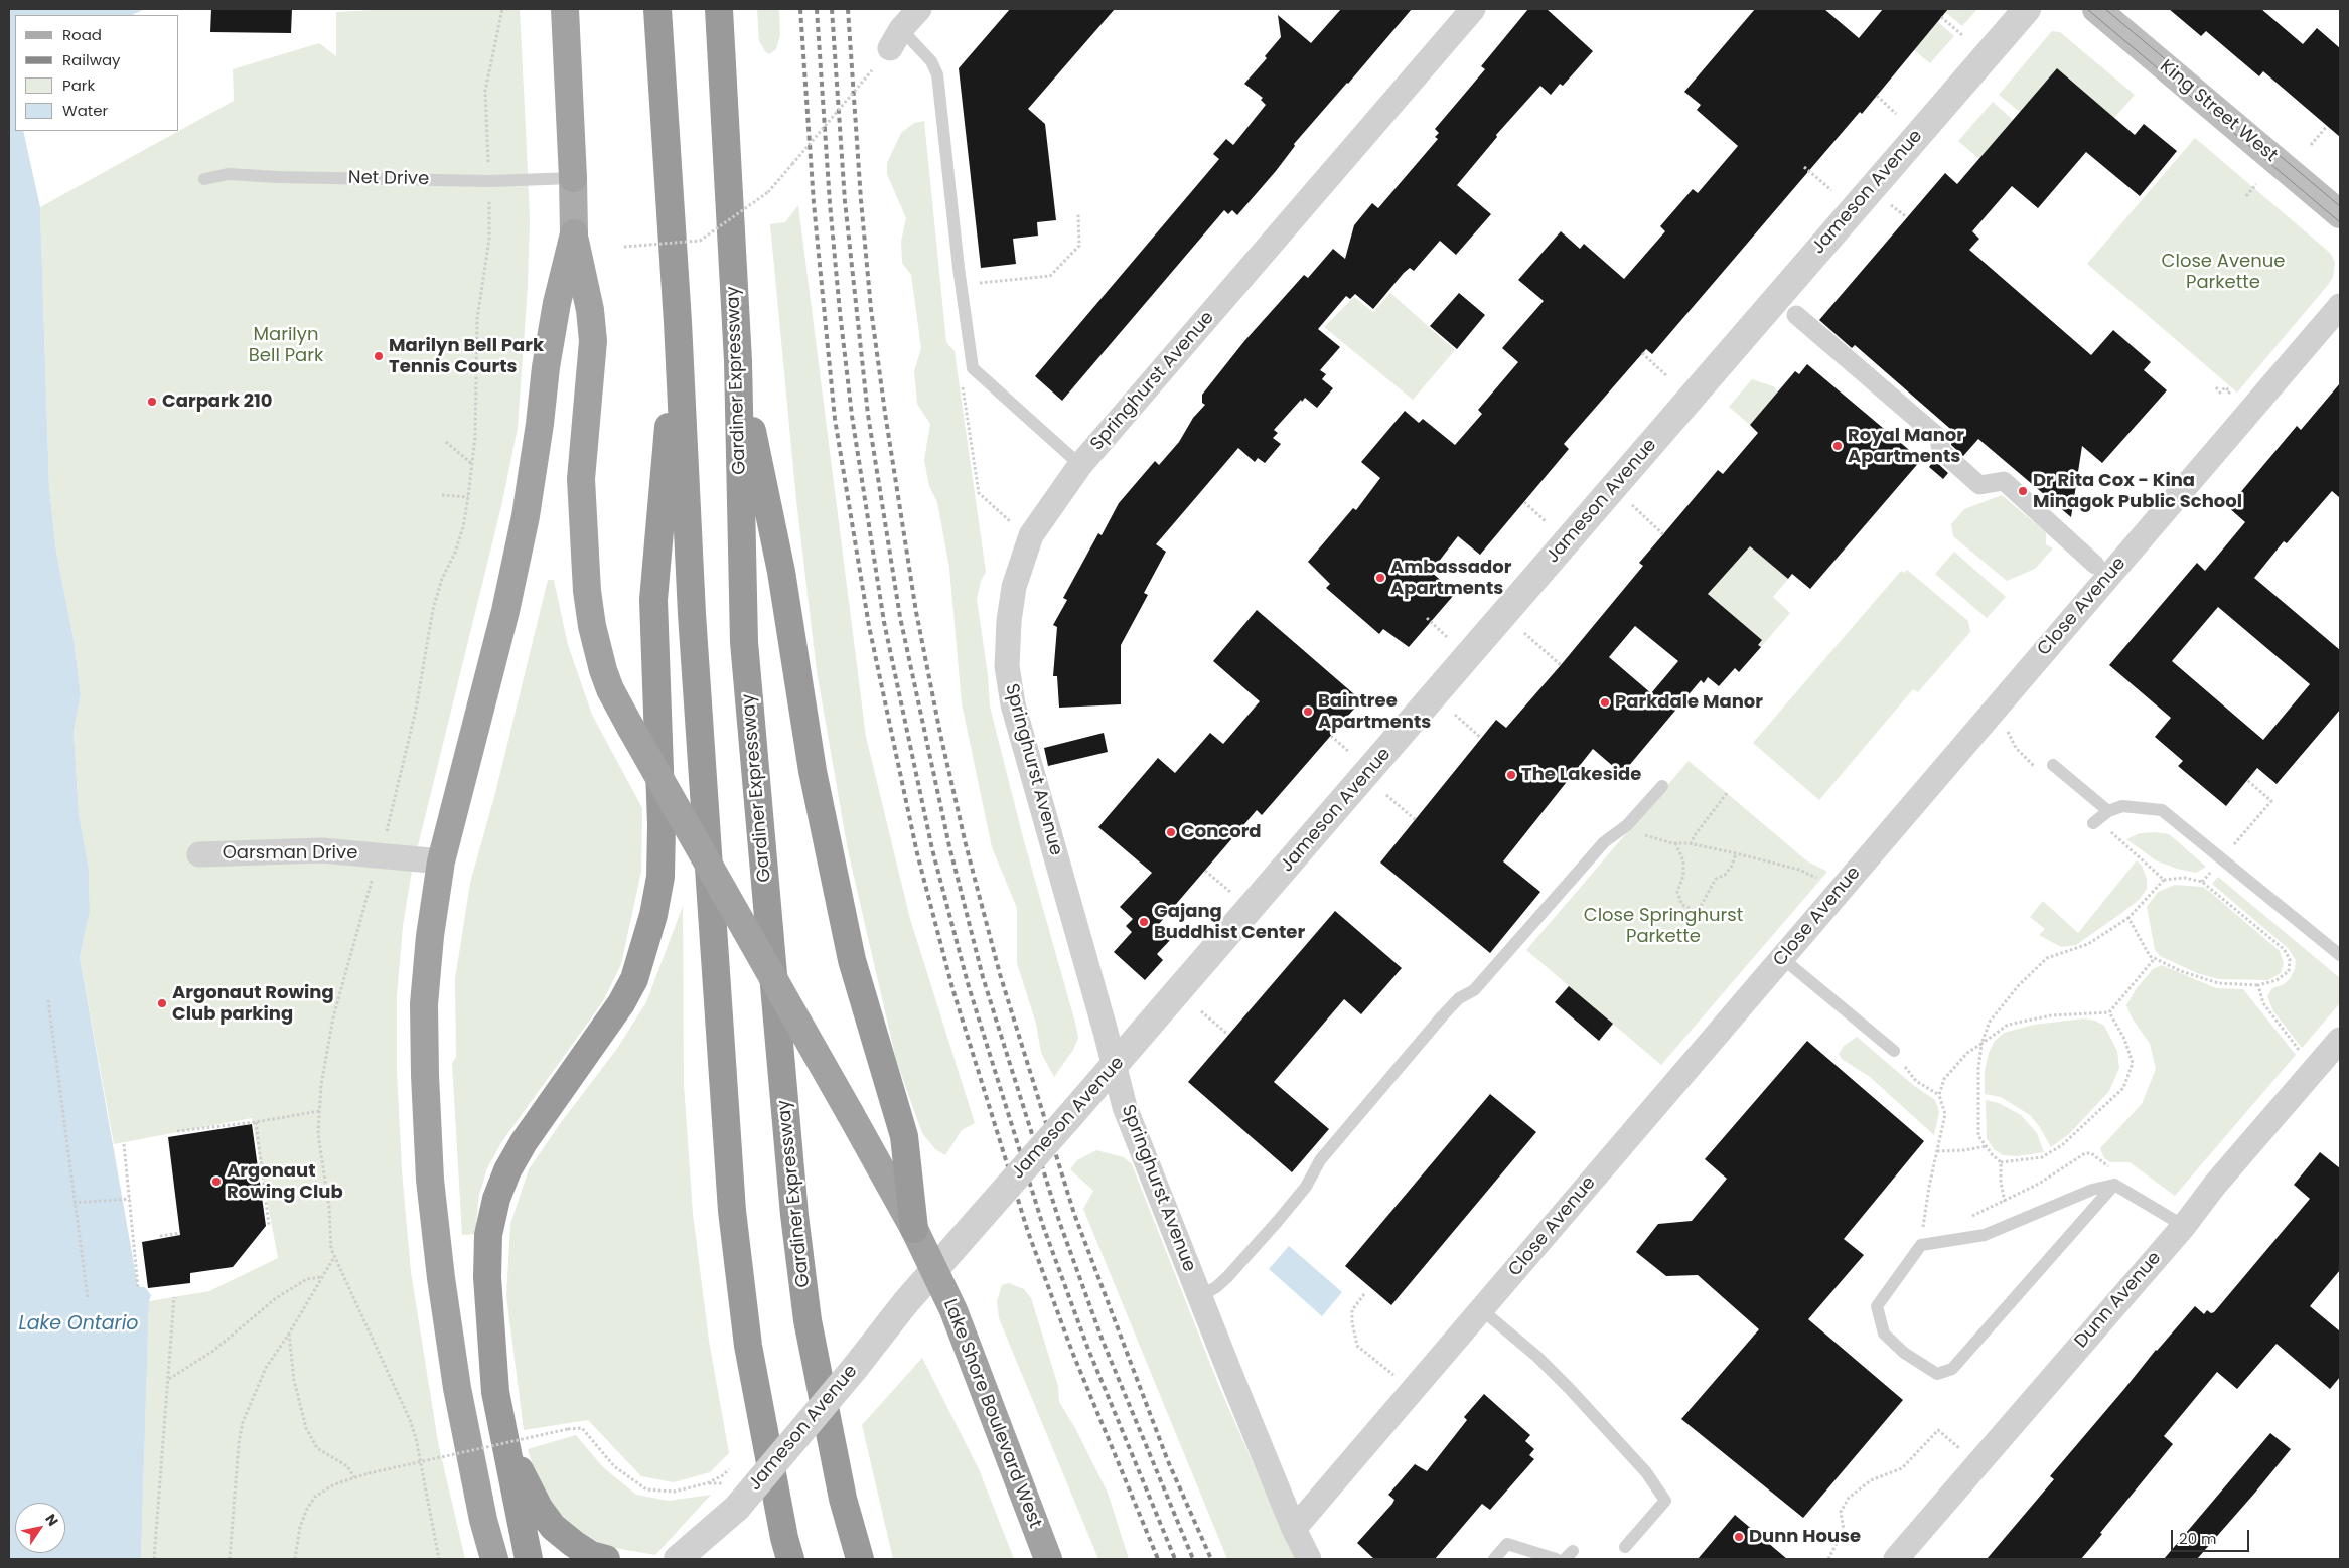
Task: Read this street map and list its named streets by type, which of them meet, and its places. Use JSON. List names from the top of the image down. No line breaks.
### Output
{"streets":{"highway":["Gardiner Expressway","Lake Shore Boulevard West"],"main road":["King Street West"],"street":["Jameson Avenue","Springhurst Avenue","Close Avenue","Oarsman Drive","Dunn Avenue"],"lane":["Net Drive"]},"crossings":[["Jameson Avenue","Springhurst Avenue"],["Jameson Avenue","Lake Shore Boulevard West"],["Springhurst Avenue","Close Avenue"]],"water":["Lake Ontario"],"parks":["Close Avenue Parkette","Marilyn Bell Park","Close Springhurst Parkette"],"places":["Marilyn Bell Park Tennis Courts","Carpark 210","Royal Manor Apartments","Dr Rita Cox - Kina Minagok Public School","Ambassador Apartments","Parkdale Manor","Baintree Apartments","The Lakeside","Concord","Gajang Buddhist Center","Argonaut Rowing Club parking","Argonaut Rowing Club","Dunn House"],"legend":["Road","Railway","Park","Water"],"scale_bar":"20 m","north":"top right"}
